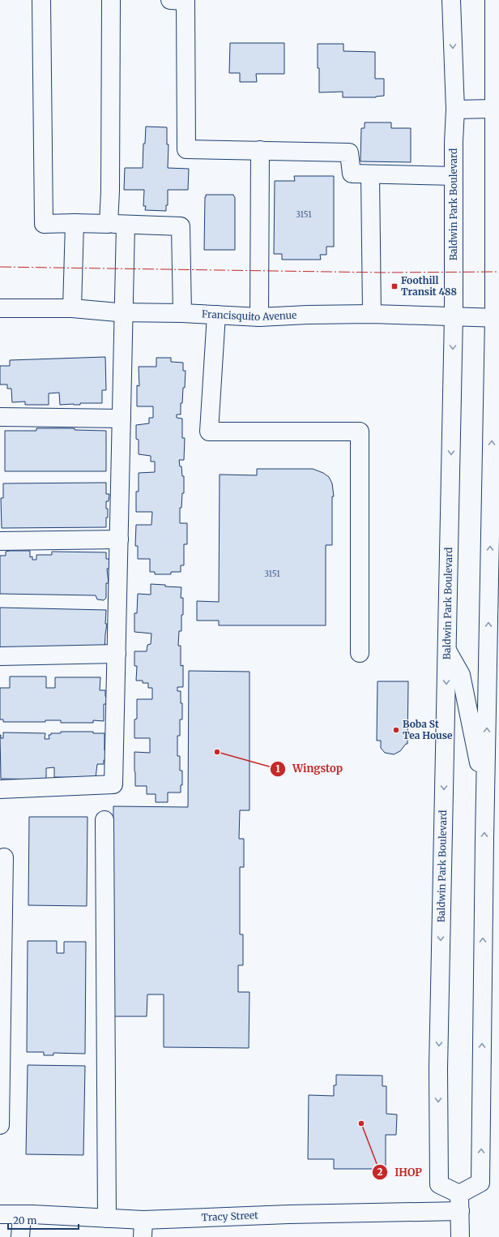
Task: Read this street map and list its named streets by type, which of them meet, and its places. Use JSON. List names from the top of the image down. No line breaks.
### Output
{"streets":{"main road":["Baldwin Park Boulevard","Francisquito Avenue","Tracy Street"]},"crossings":[["Baldwin Park Boulevard","Francisquito Avenue"]],"places":{"transit":["Foothill Transit 488"],"other":["Boba St Tea House","Wingstop","IHOP"]},"house_numbers":["3151","3151"],"scale_bar":"20 m"}
